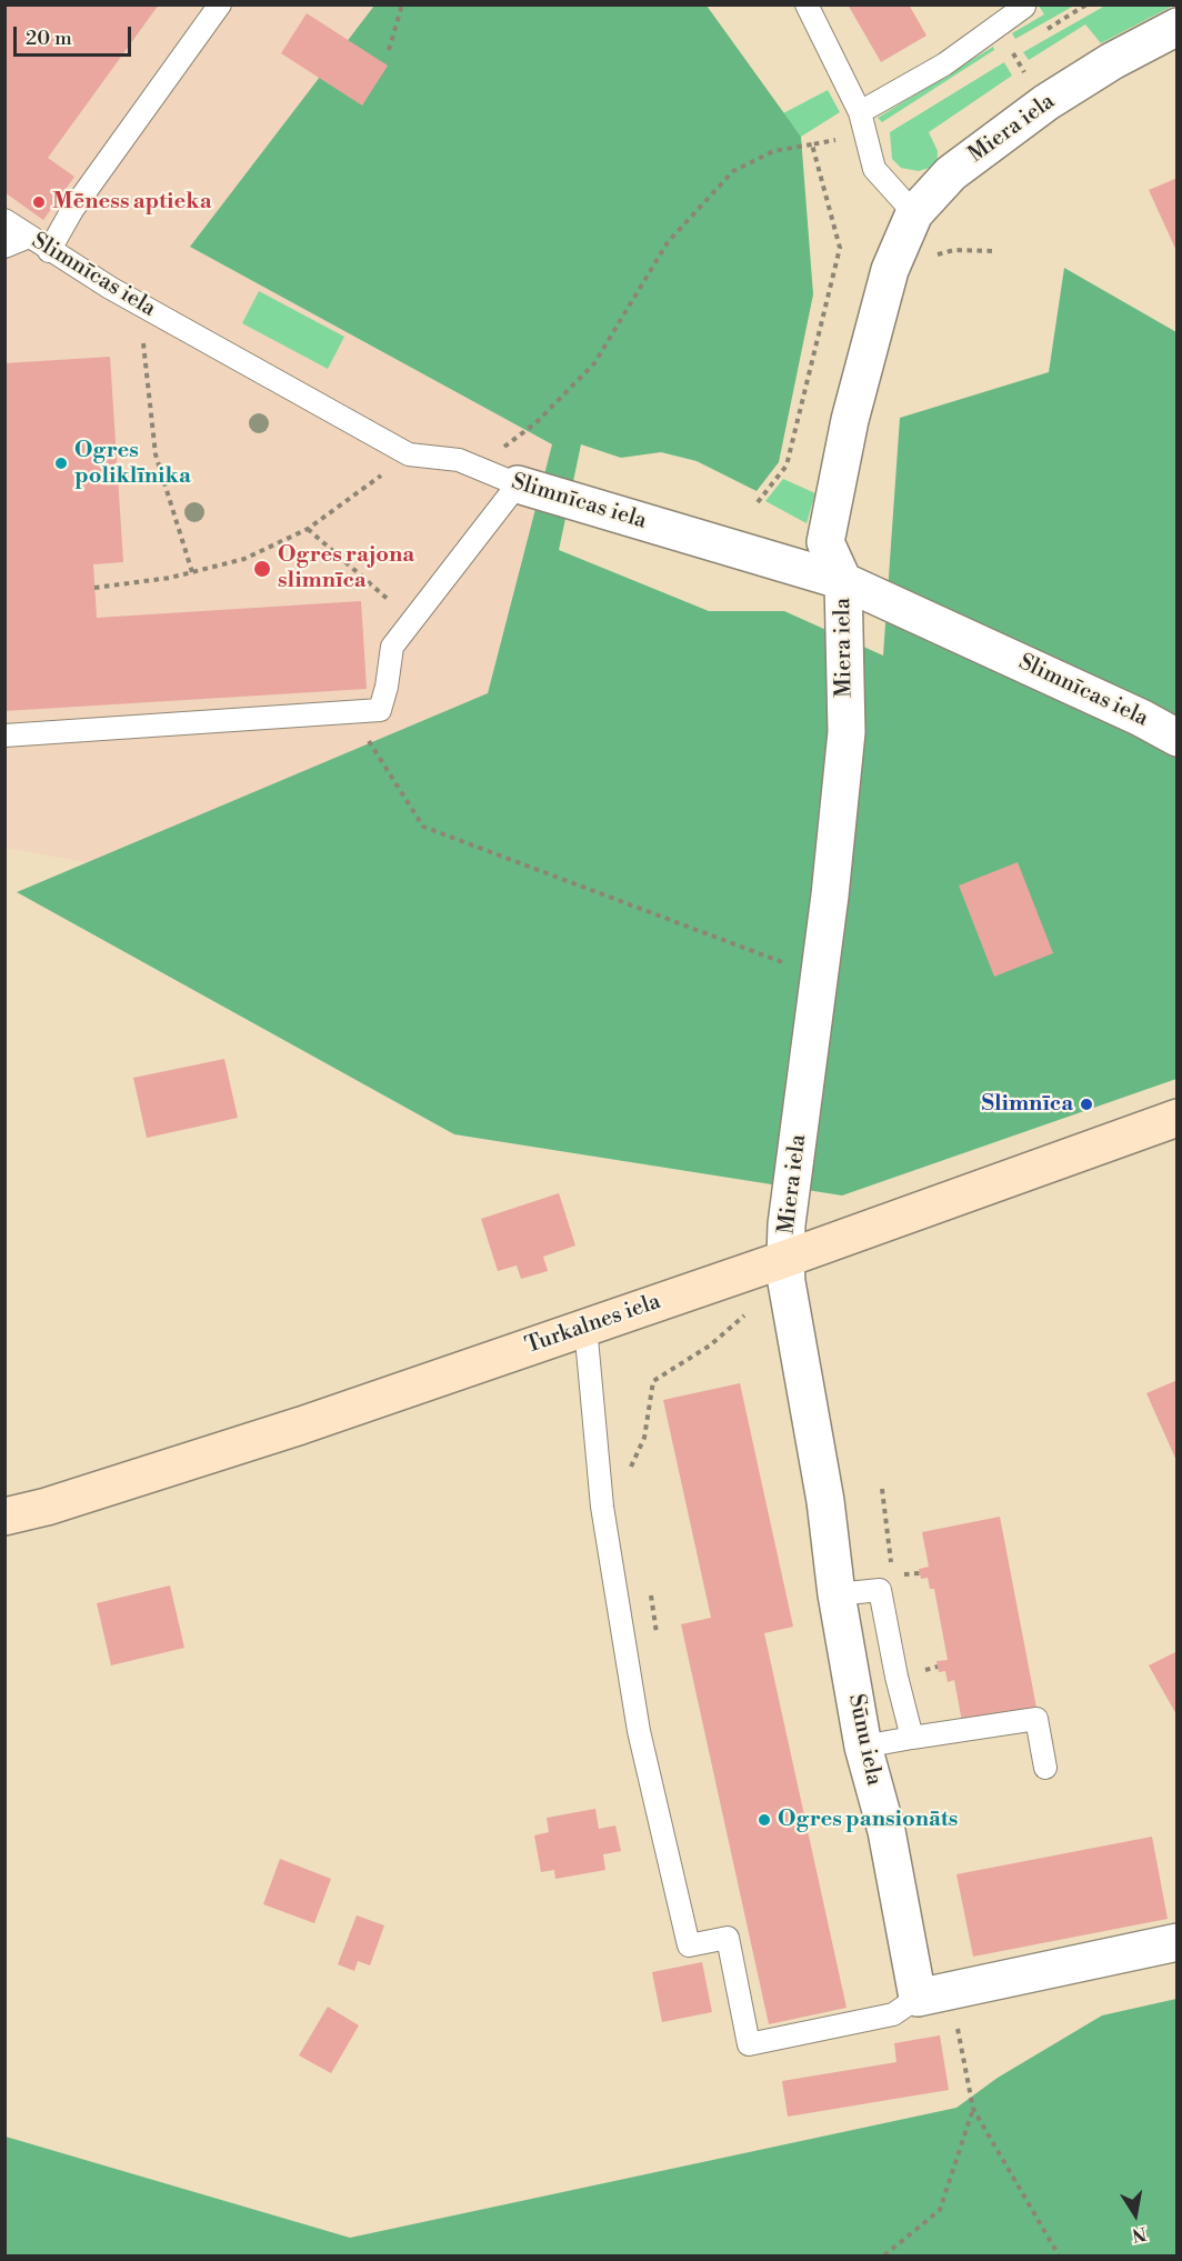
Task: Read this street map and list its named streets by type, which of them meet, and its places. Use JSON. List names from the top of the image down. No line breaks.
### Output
{"streets":{"main road":["Turkalnes iela"],"street":["Miera iela","Slimnīcas iela","Sūnu iela"]},"crossings":[["Miera iela","Slimnīcas iela"],["Miera iela","Turkalnes iela"],["Miera iela","Sūnu iela"],["Turkalnes iela","Sūnu iela"]],"places":["Mēness aptieka","Ogres poliklīnika","Ogres rajona slimnīca","Slimnīca","Ogres pansionāts"],"scale_bar":"20 m","north":"bottom"}
